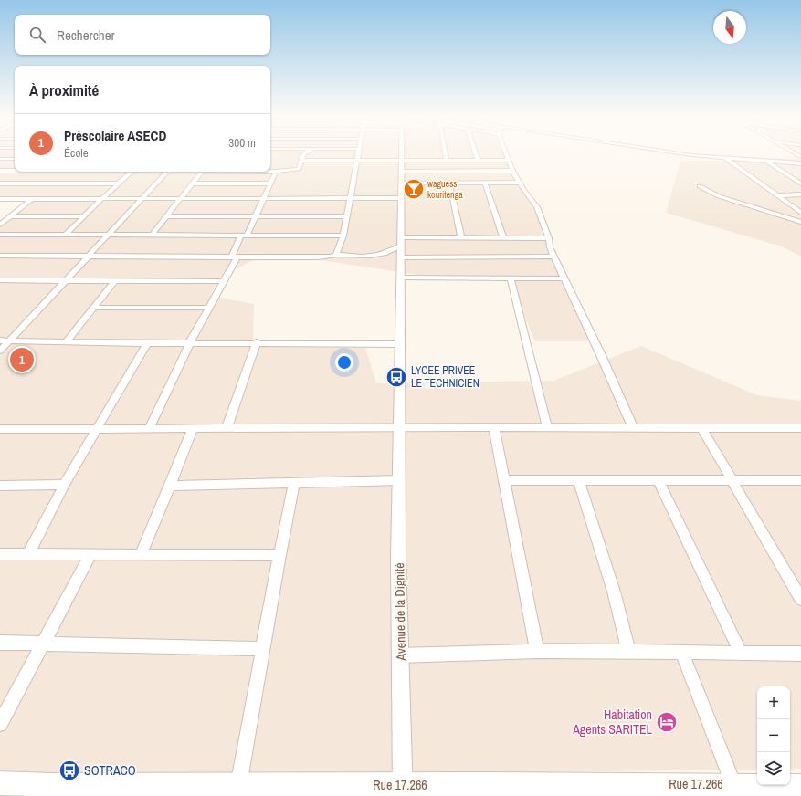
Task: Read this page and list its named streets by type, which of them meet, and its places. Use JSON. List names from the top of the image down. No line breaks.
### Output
{"streets":{"main road":["Rue 17.266"],"street":["Avenue de la Dignité"]},"crossings":[["Avenue de la Dignité","Rue 17.266"]],"places":{"bar":["waguess kouritenga"],"bus stop":["LYCEE PRIVEE LE TECHNICIEN","SOTRACO"],"hotel":["Habitation Agents SARITEL"]},"north":"bottom","page":{"search":"Rechercher","heading":"À proximité","list":[{"mark":"1","name":"Préscolaire ASECD","note":"École","value":"300 m"}],"pins":"1","map_buttons":["+","−"]}}
